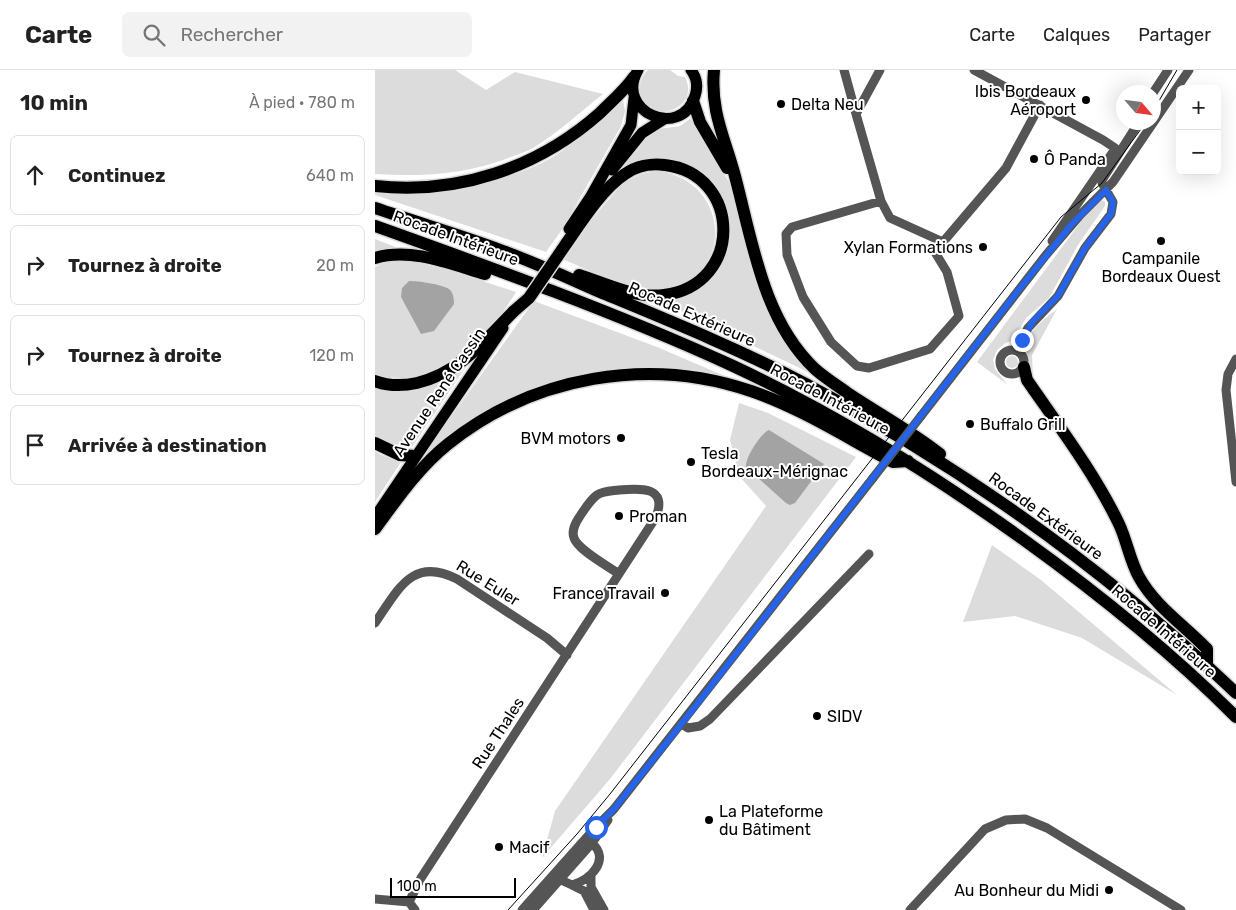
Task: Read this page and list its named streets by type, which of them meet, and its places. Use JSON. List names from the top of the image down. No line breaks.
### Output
{"streets":{"highway":["Rocade Intérieure","Rocade Extérieure"],"main road":["Avenue René Cassin"],"street":["Rue Euler","Rue Thales"]},"crossings":[["Rue Euler","Rue Thales"]],"places":["Ibis Bordeaux Aéroport","Delta Neu","Ô Panda","Campanile Bordeaux Ouest","Xylan Formations","Buffalo Grill","BVM motors","Tesla Bordeaux-Mérignac","Proman","France Travail","SIDV","La Plateforme du Bâtiment","Macif","Au Bonheur du Midi"],"scale_bar":"100 m","north":"bottom right","page":{"header":"Carte","search":"Rechercher","nav":["Carte","Calques","Partager"],"heading":["10 min","À pied · 780 m"],"map_buttons":["+","−"],"list":[["Continuez","640 m"],["Tournez à droite","20 m"],["Tournez à droite","120 m"],"Arrivée à destination"],"scale":"100 m"}}
